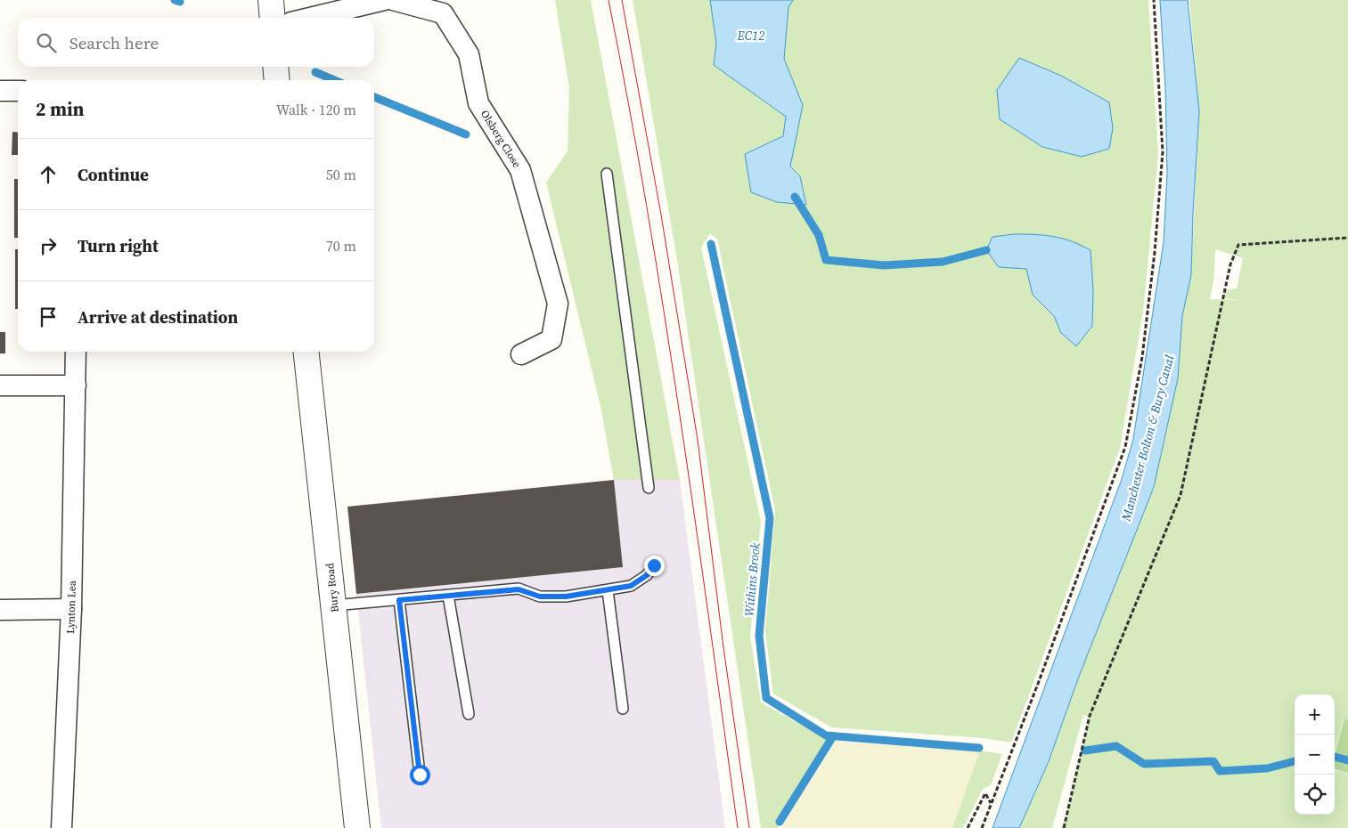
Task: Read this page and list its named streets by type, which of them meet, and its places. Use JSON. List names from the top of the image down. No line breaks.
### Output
{"streets":{"street":["Olsberg Close","Bury Road","Lynton Lea"]},"water":["EC12","Manchester Bolton & Bury Canal","Withins Brook"],"page":{"search":"Search here","heading":["2 min","Walk · 120 m"],"list":[["Continue","50 m"],["Turn right","70 m"],"Arrive at destination"],"map_buttons":["+","−"]}}
